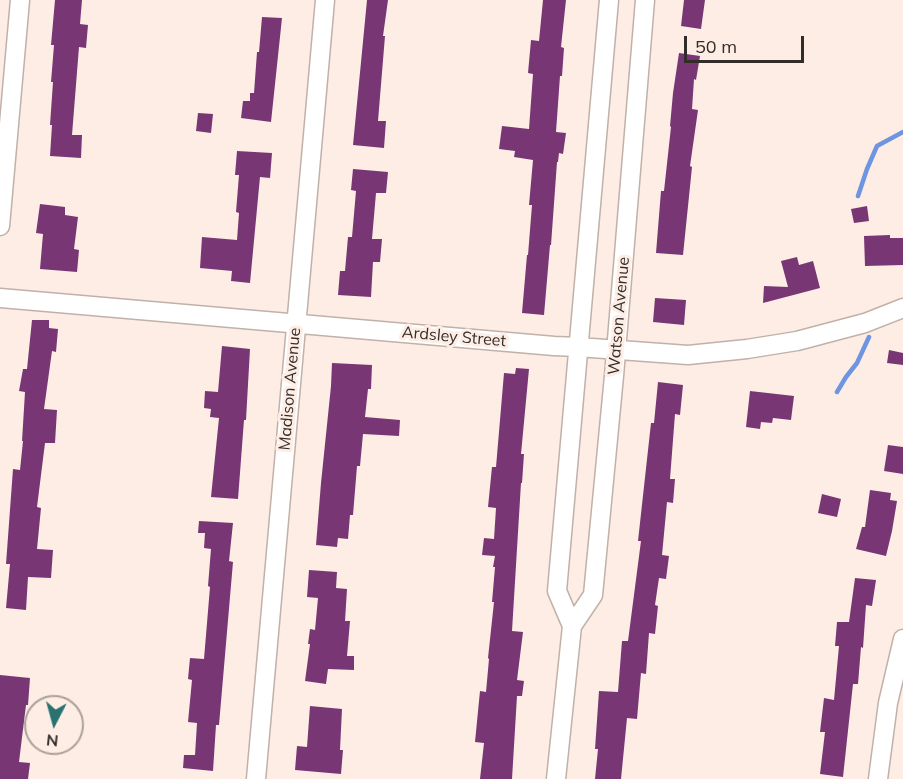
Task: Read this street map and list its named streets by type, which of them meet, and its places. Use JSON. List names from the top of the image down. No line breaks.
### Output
{"streets":{"street":["Watson Avenue","Ardsley Street","Madison Avenue"]},"crossings":[["Watson Avenue","Ardsley Street"],["Ardsley Street","Madison Avenue"]],"scale_bar":"50 m","north":"bottom"}
